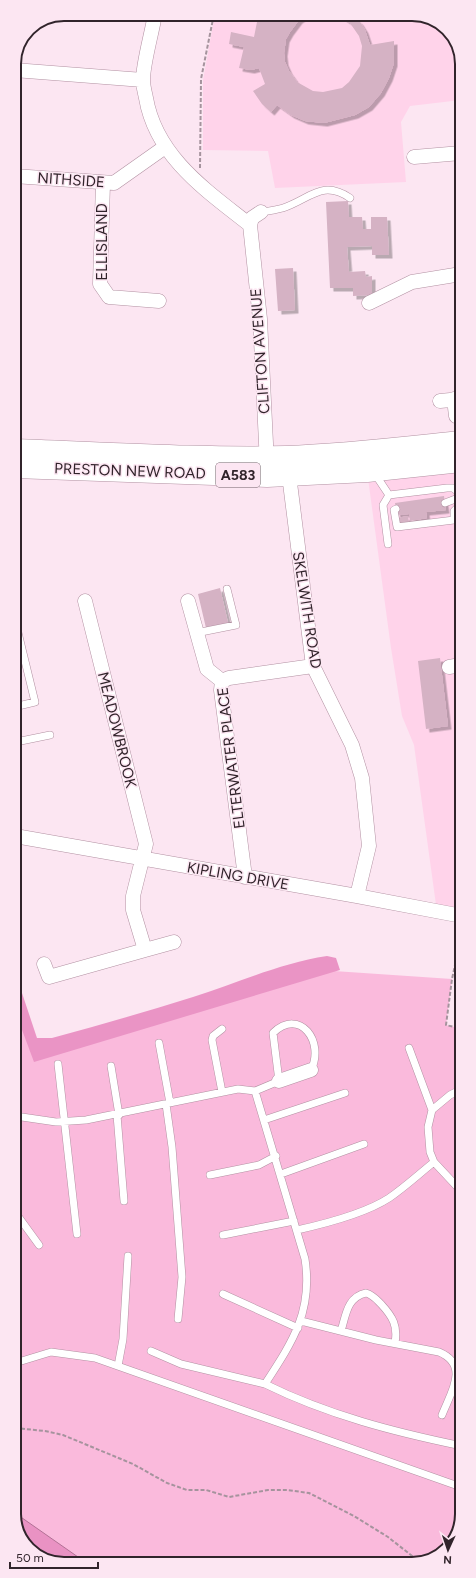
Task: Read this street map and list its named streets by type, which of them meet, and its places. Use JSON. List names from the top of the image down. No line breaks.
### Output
{"streets":{"highway":["PRESTON NEW ROAD","A583"],"street":["NITHSIDE","ELLISLAND","CLIFTON AVENUE","SKELWITH ROAD","MEADOWBROOK","ELTERWATER PLACE","KIPLING DRIVE"]},"crossings":[["NITHSIDE","ELLISLAND"],["CLIFTON AVENUE","PRESTON NEW ROAD"],["CLIFTON AVENUE","SKELWITH ROAD"],["PRESTON NEW ROAD","SKELWITH ROAD"],["SKELWITH ROAD","KIPLING DRIVE"],["MEADOWBROOK","KIPLING DRIVE"],["ELTERWATER PLACE","KIPLING DRIVE"]],"scale_bar":"50 m","north":"bottom"}
